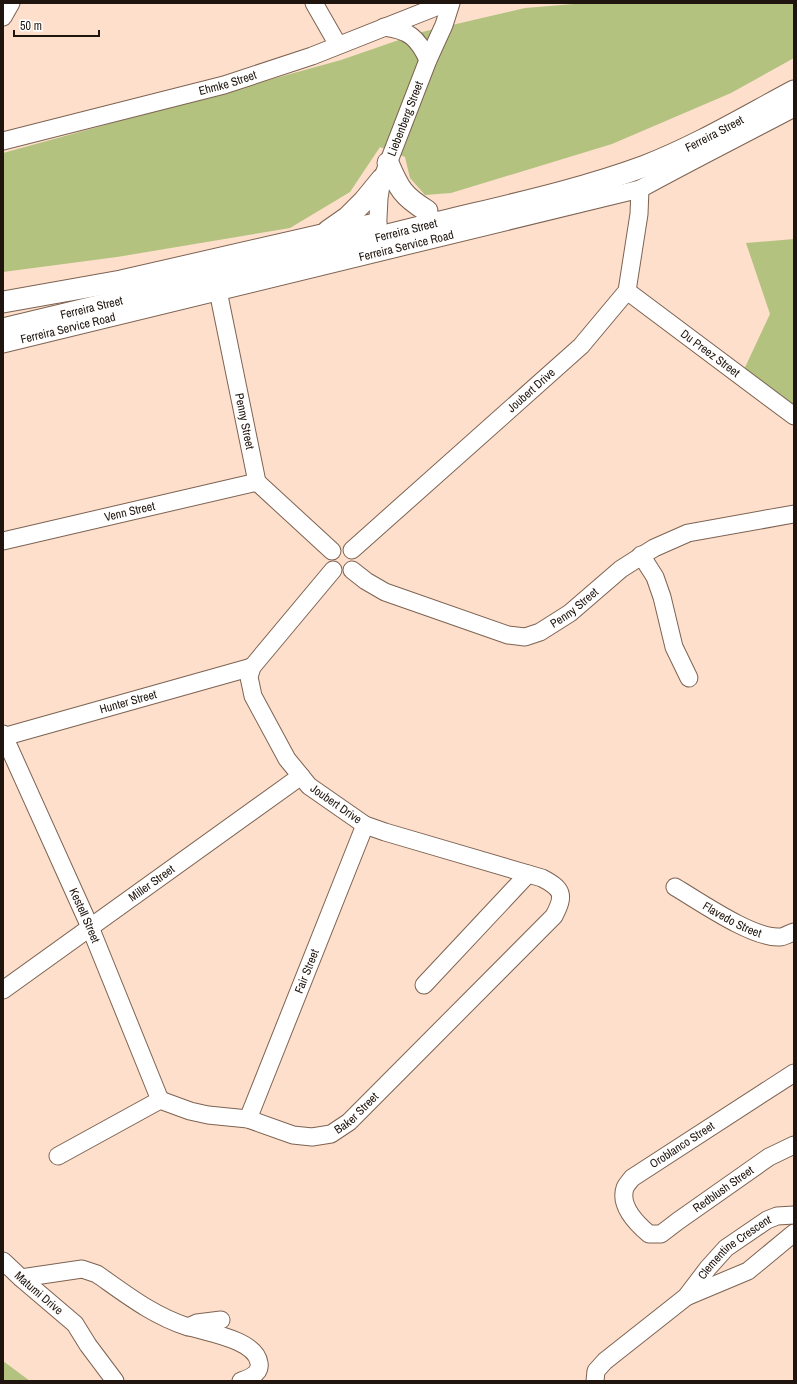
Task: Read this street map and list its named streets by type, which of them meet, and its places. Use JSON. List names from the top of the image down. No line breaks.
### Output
{"streets":{"main road":["Ferreira Street"],"street":["Ehmke Street","Liebenberg Street","Ferreira Service Road","Du Preez Street","Joubert Drive","Penny Street","Venn Street","Hunter Street","Miller Street","Kestell Street","Flavedo Street","Fair Street","Baker Street","Oroblanco Street","Redblush Street","Clementine Crescent","Matumi Drive"]},"crossings":[["Liebenberg Street","Ferreira Street"],["Ferreira Street","Ferreira Service Road"],["Ferreira Street","Penny Street"],["Ferreira Service Road","Penny Street"],["Du Preez Street","Joubert Drive"],["Joubert Drive","Penny Street"],["Joubert Drive","Hunter Street"],["Joubert Drive","Miller Street"],["Joubert Drive","Fair Street"],["Joubert Drive","Baker Street"],["Penny Street","Venn Street"],["Hunter Street","Kestell Street"],["Miller Street","Kestell Street"],["Kestell Street","Baker Street"],["Fair Street","Baker Street"],["Oroblanco Street","Redblush Street"]],"scale_bar":"50 m"}
